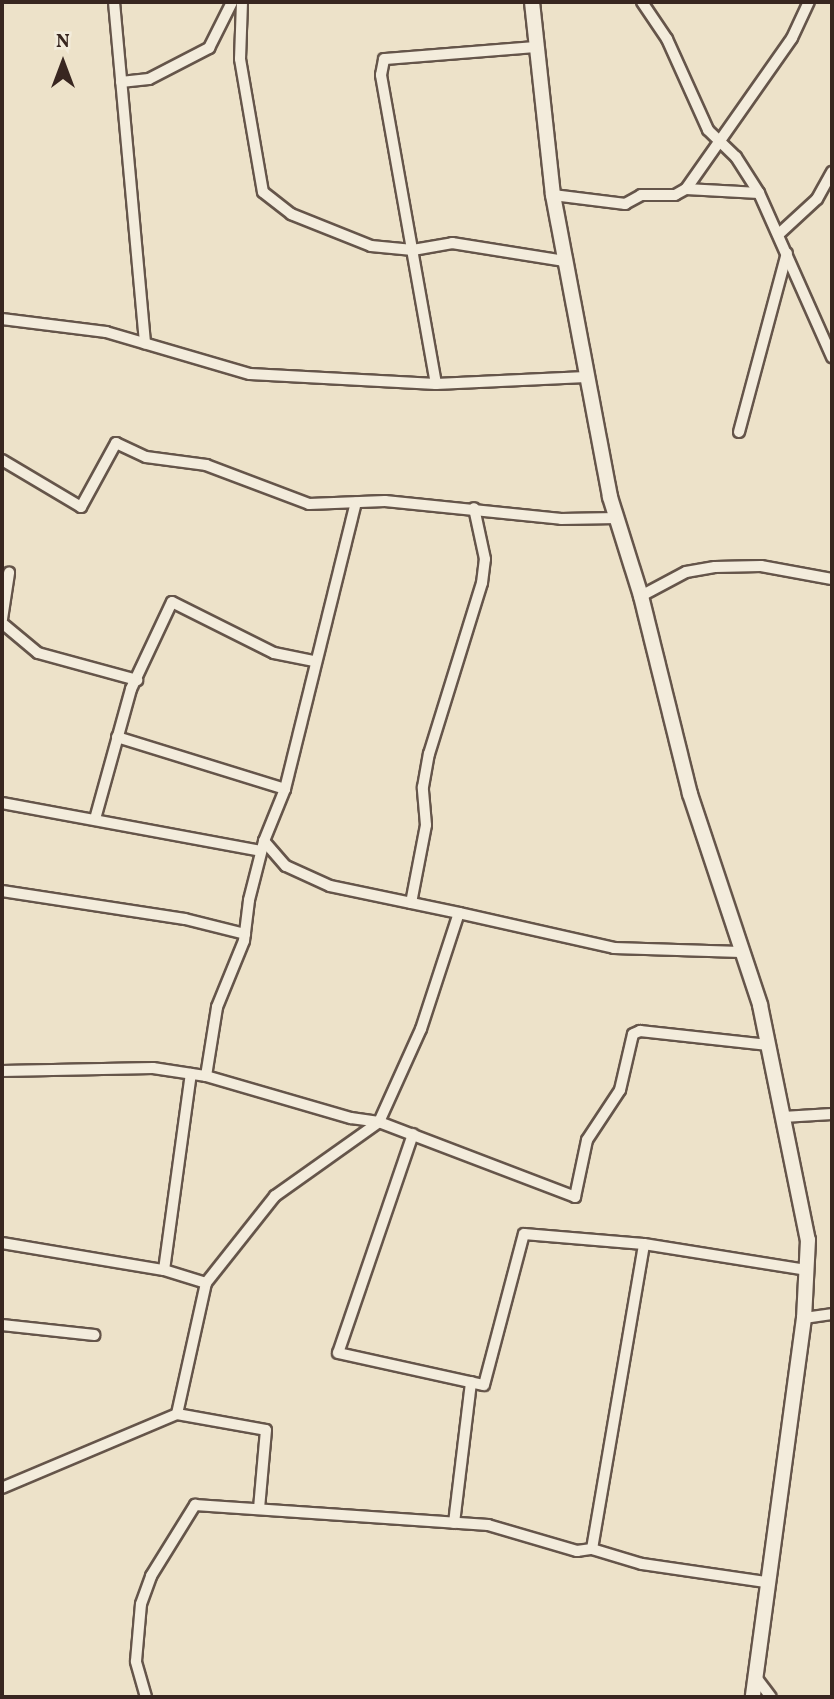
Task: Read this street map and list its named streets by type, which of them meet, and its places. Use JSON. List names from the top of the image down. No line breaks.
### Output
{"north":"top"}
